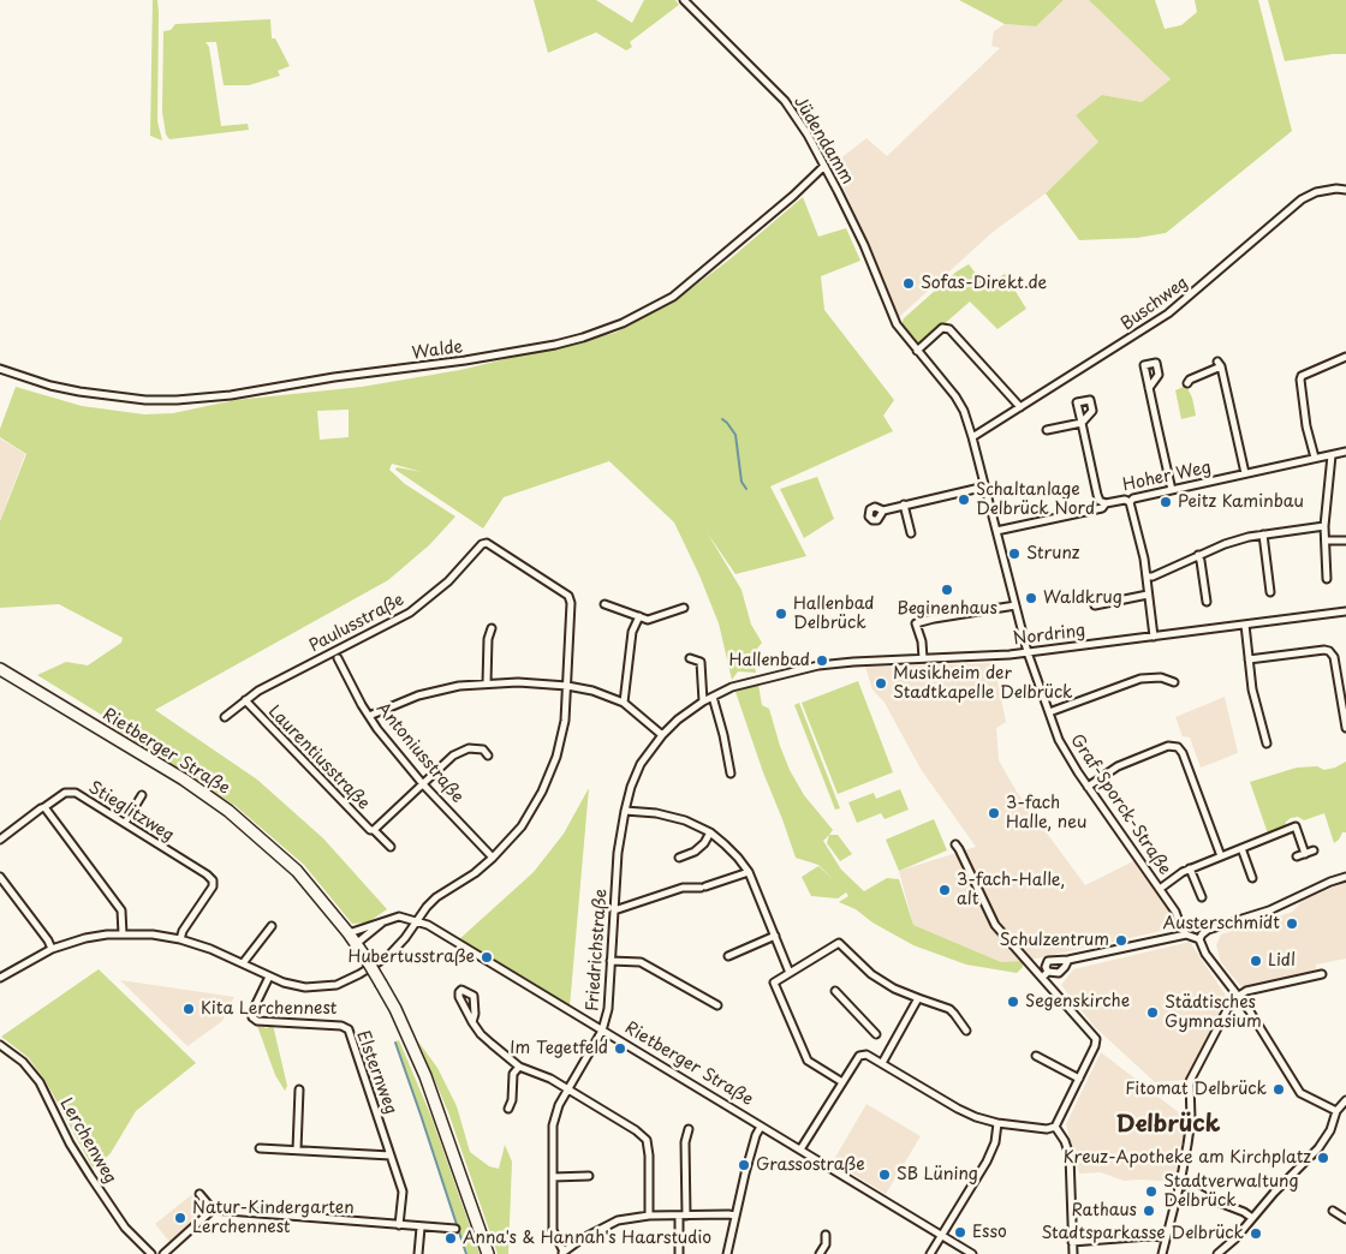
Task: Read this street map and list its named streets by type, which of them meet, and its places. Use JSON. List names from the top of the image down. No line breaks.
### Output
{"streets":{"main road":["Rietberger Straße"],"street":["Jüdendamm","Buschweg","Walde","Hoher Weg","Paulusstraße","Nordring","Antoniusstraße","Laurentiusstraße","Graf-Sporck-Straße","Stieglitzweg","Friedrichstraße","Elsternweg","Lerchenweg"]},"crossings":[["Jüdendamm","Walde"],["Jüdendamm","Graf-Sporck-Straße"],["Buschweg","Graf-Sporck-Straße"],["Hoher Weg","Graf-Sporck-Straße"],["Paulusstraße","Laurentiusstraße"],["Nordring","Graf-Sporck-Straße"],["Rietberger Straße","Friedrichstraße"],["Antoniusstraße","Laurentiusstraße"]],"districts":["Delbrück"],"places":["Sofas-Direkt.de","Schaltanlage Delbrück Nord","Peitz Kaminbau","Strunz","Beginenhaus","Waldkrug","Hallenbad Delbrück","Hallenbad","Musikheim der Stadtkapelle Delbrück","3-fach Halle, neu","3-fach-Halle, alt","Austerschmidt","Schulzentrum","Hubertusstraße","Lidl","Segenskirche","Kita Lerchennest","Städtisches Gymnasium","Im Tegetfeld","Fitomat Delbrück","Kreuz-Apotheke am Kirchplatz","Grassostraße","SB Lüning","Stadtverwaltung Delbrück","Rathaus","Natur-Kindergarten Lerchennest","Esso","Stadtsparkasse Delbrück","Anna's & Hannah's Haarstudio"]}
